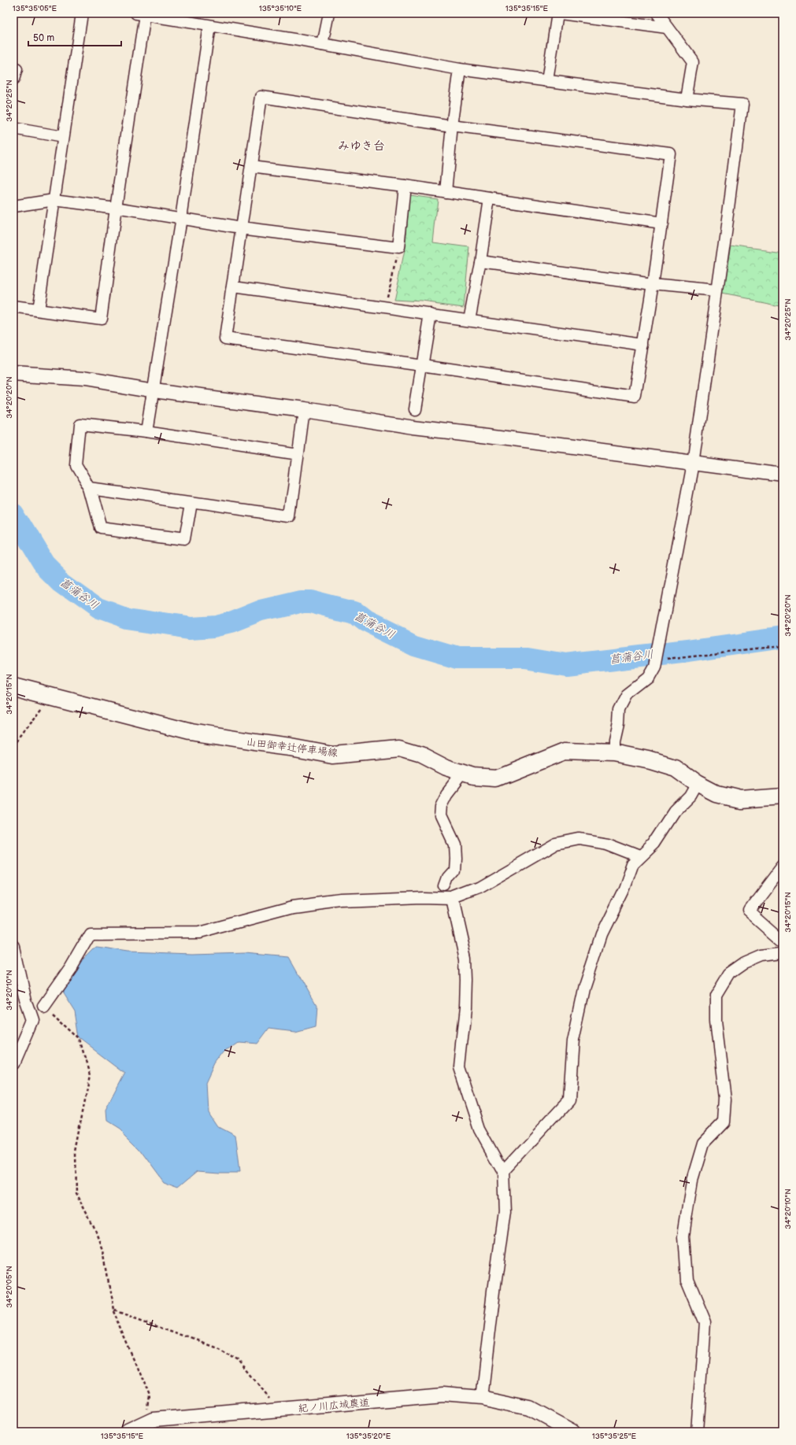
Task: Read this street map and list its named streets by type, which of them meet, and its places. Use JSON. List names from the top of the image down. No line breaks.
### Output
{"streets":{"main road":["山田御幸辻停車場線"],"street":["紀ノ川広域農道"]},"districts":["みゆき台"],"water":["菖蒲谷川"],"scale_bar":"50 m","coordinates":["135°35'05\"E","135°35'10\"E","135°35'15\"E","34°20'25\"N","34°20'20\"N","34°20'15\"N","34°20'10\"N","34°20'05\"N","135°35'20\"E","135°35'25\"E"]}
